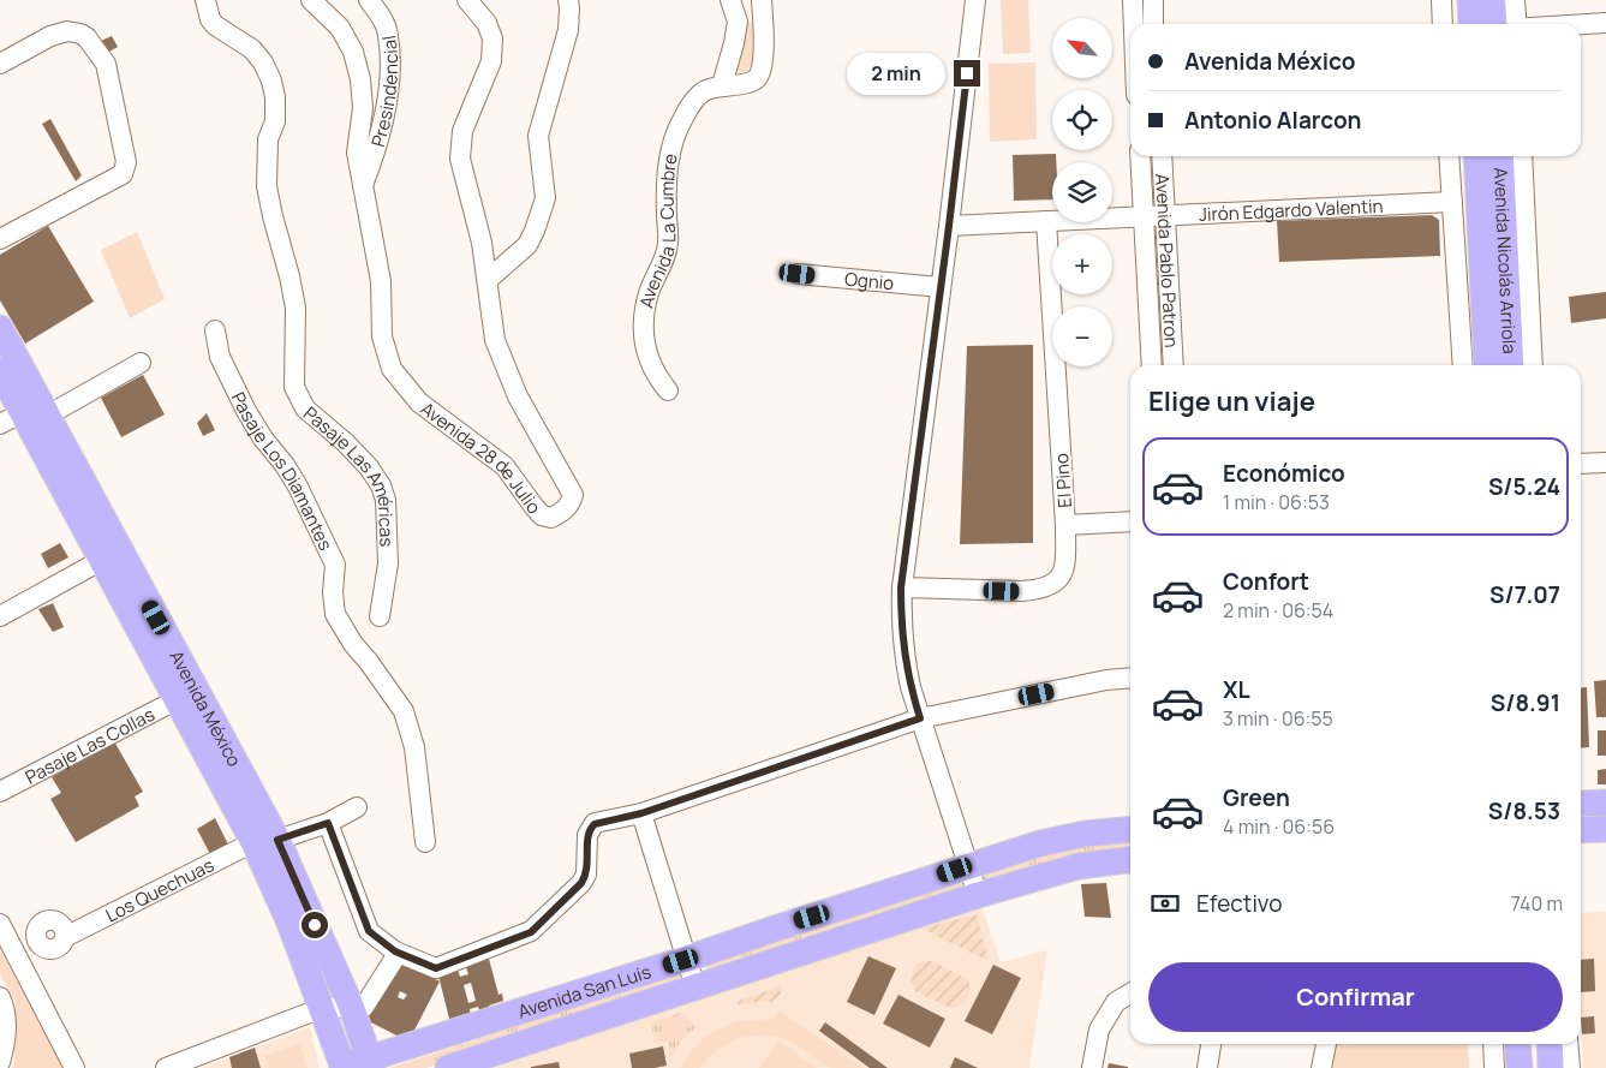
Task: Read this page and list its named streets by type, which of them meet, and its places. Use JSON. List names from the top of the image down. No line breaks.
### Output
{"streets":{"main road":["Avenida Nicolás Arriola","Avenida México","Avenida San Luis"],"street":["Presindencial","Jirón Edgardo Valentin","Avenida La Cumbre","Avenida Pablo Patron","Ognio","Avenida 28 de Julio","Pasaje Los Diamantes","Pasaje Las Américas","El Pino","Pasaje Las Collas","Los Quechuas"]},"crossings":[["Presindencial","Avenida 28 de Julio"],["Jirón Edgardo Valentin","Avenida Pablo Patron"],["Jirón Edgardo Valentin","El Pino"],["Avenida México","Pasaje Las Collas"],["Avenida México","Los Quechuas"],["Avenida México","Avenida San Luis"]],"north":"top left","page":{"map_buttons":["+","−"],"banner":["Avenida México","Antonio Alarcon"],"bubble":"2 min","heading":"Elige un viaje","list":[{"name":"Económico","note":"1 min · 06:53","value":"S/5.24"},{"name":"Confort","note":"2 min · 06:54","value":"S/7.07"},{"name":"XL","note":"3 min · 06:55","value":"S/8.91"},{"name":"Green","note":"4 min · 06:56","value":"S/8.53"}],"pay":["Efectivo","740 m"],"buttons":"Confirmar"}}
